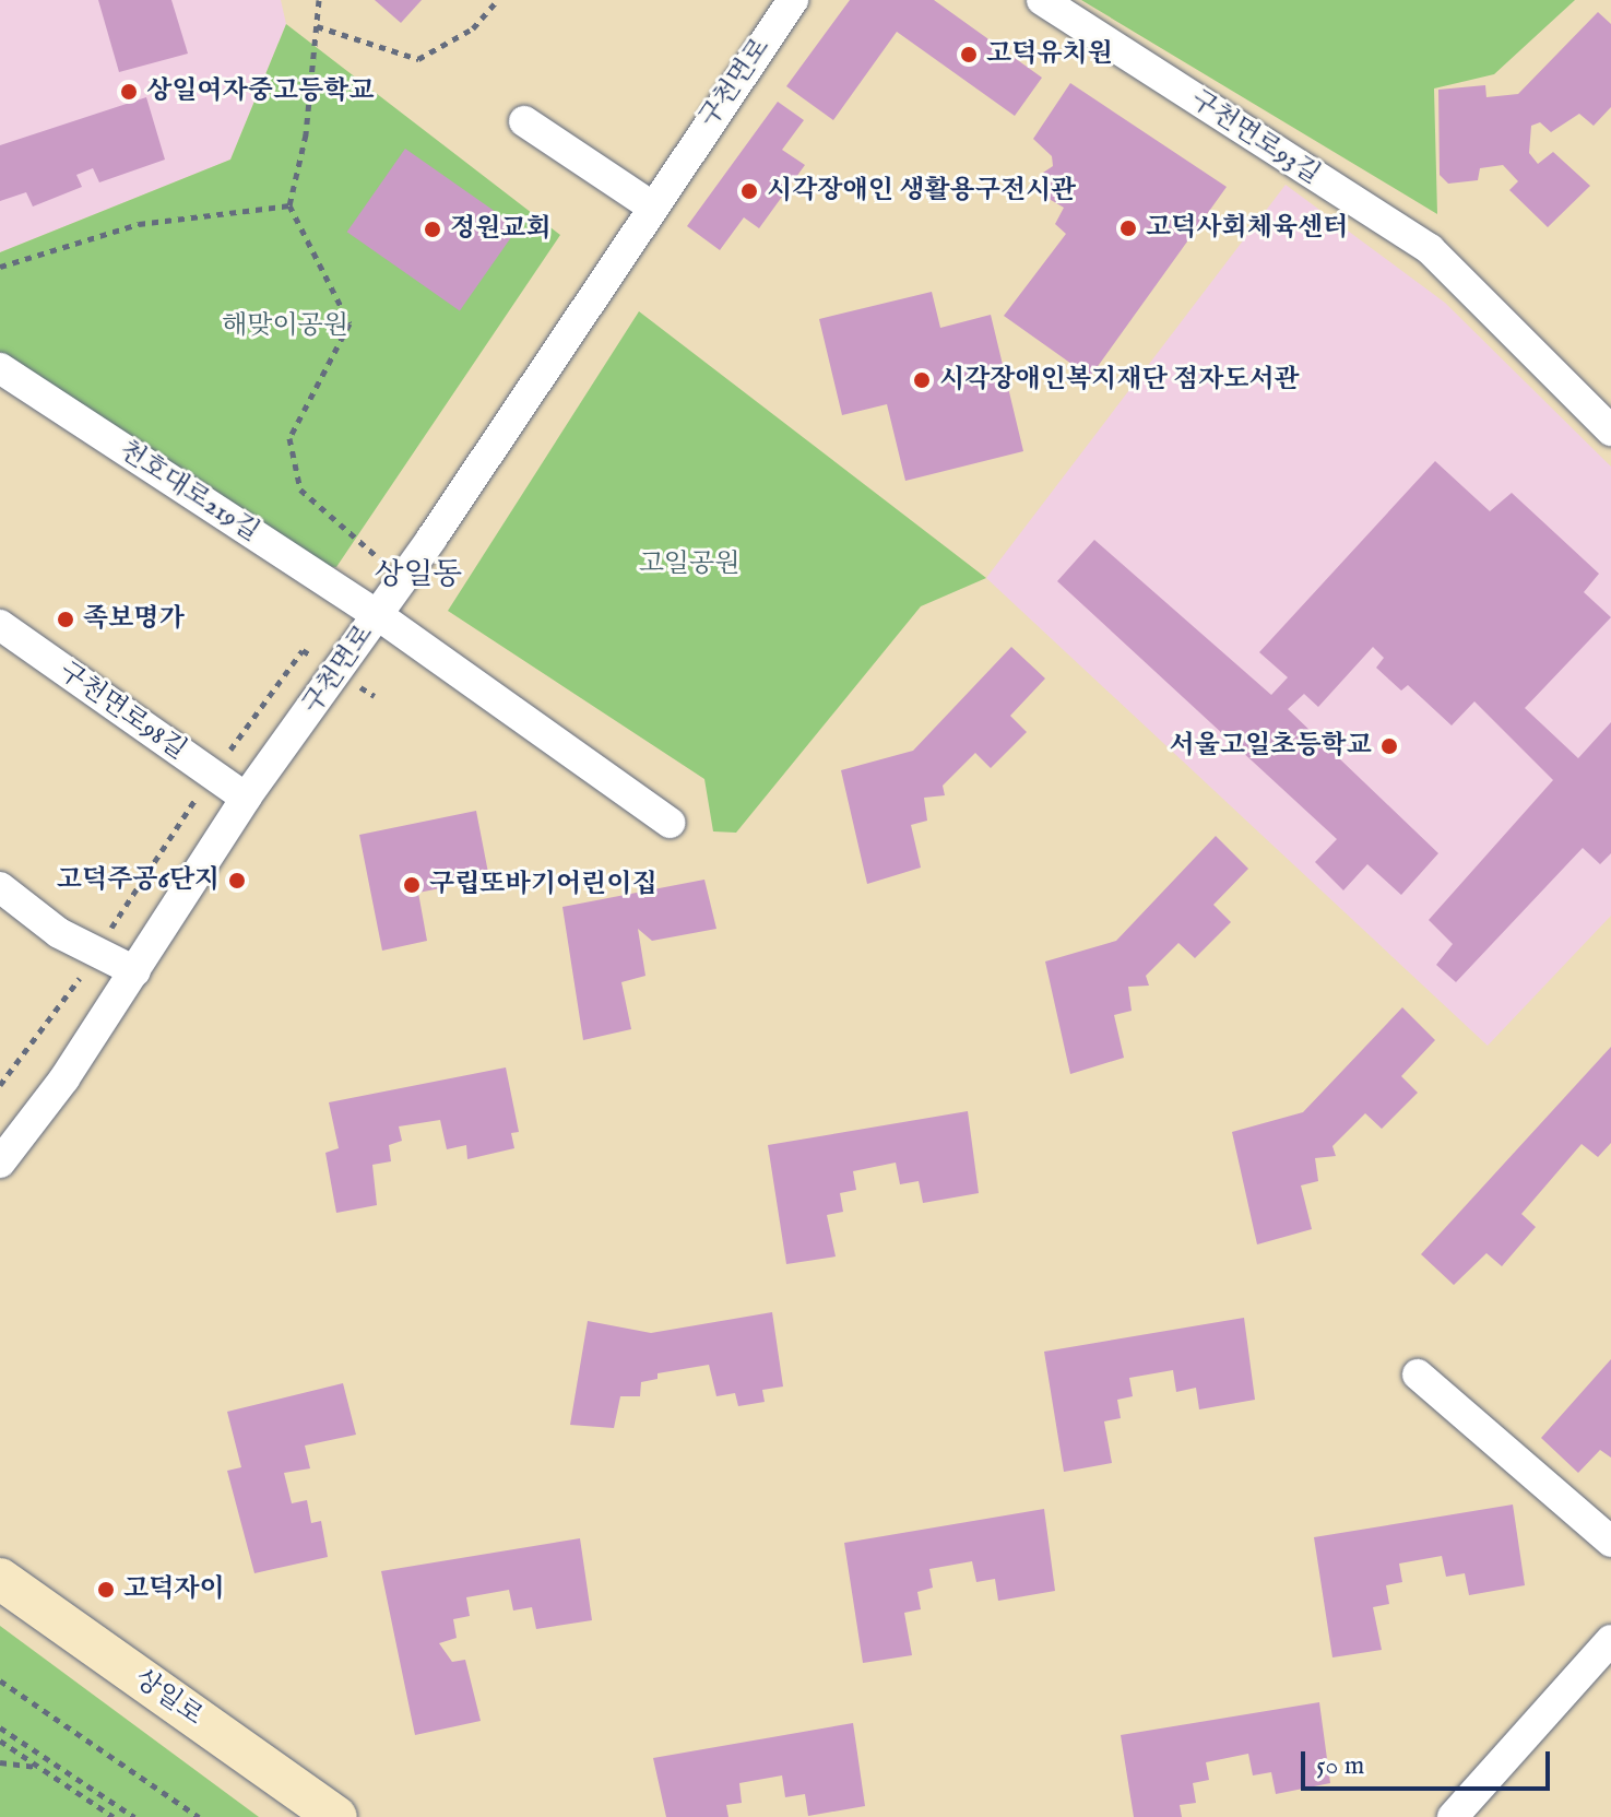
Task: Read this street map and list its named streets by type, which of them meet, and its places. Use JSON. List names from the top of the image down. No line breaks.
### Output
{"streets":{"main road":["상일로"],"street":["구천면로","구천면로93길","천호대로219길","구천면로98길"]},"crossings":[["구천면로","천호대로219길"],["구천면로","구천면로98길"]],"districts":["상일동"],"parks":["해맞이공원","고일공원"],"places":["고덕유치원","상일여자중고등학교","시각장애인 생활용구전시관","고덕사회체육센터","정원교회","시각장애인복지재단 점자도서관","족보명가","서울고일초등학교","고덕주공6단지","구립또바기어린이집","고덕자이"],"scale_bar":"50 m"}
